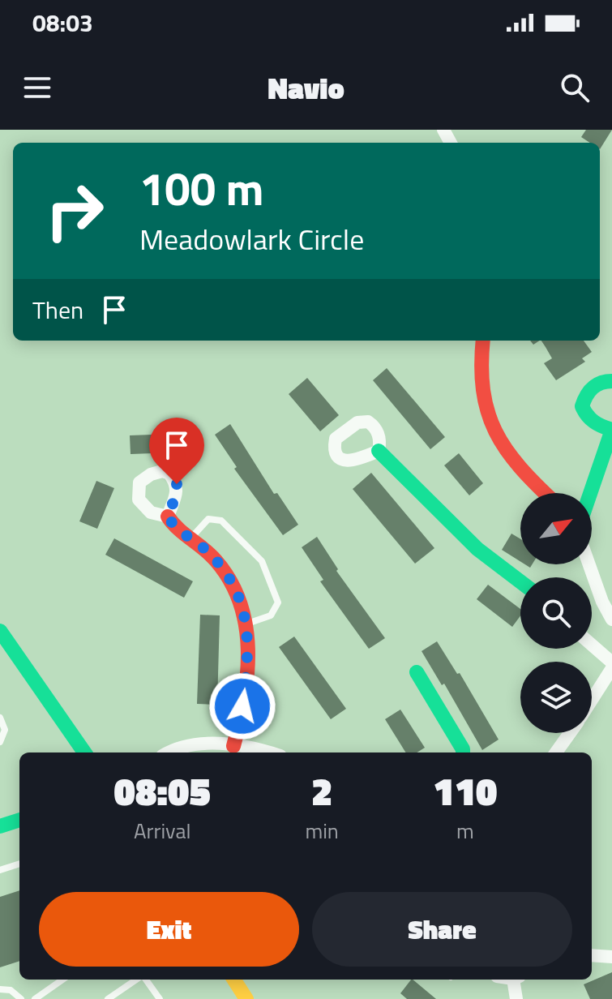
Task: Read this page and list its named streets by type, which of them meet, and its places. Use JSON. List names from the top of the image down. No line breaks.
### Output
{"north":"top right","page":{"status":"08:03","header":"Navio","turn":["100 m","Meadowlark Circle"],"then":"Then","eta":["08:05","Arrival","2","min","110","m"],"buttons":["Exit","Share"]}}
